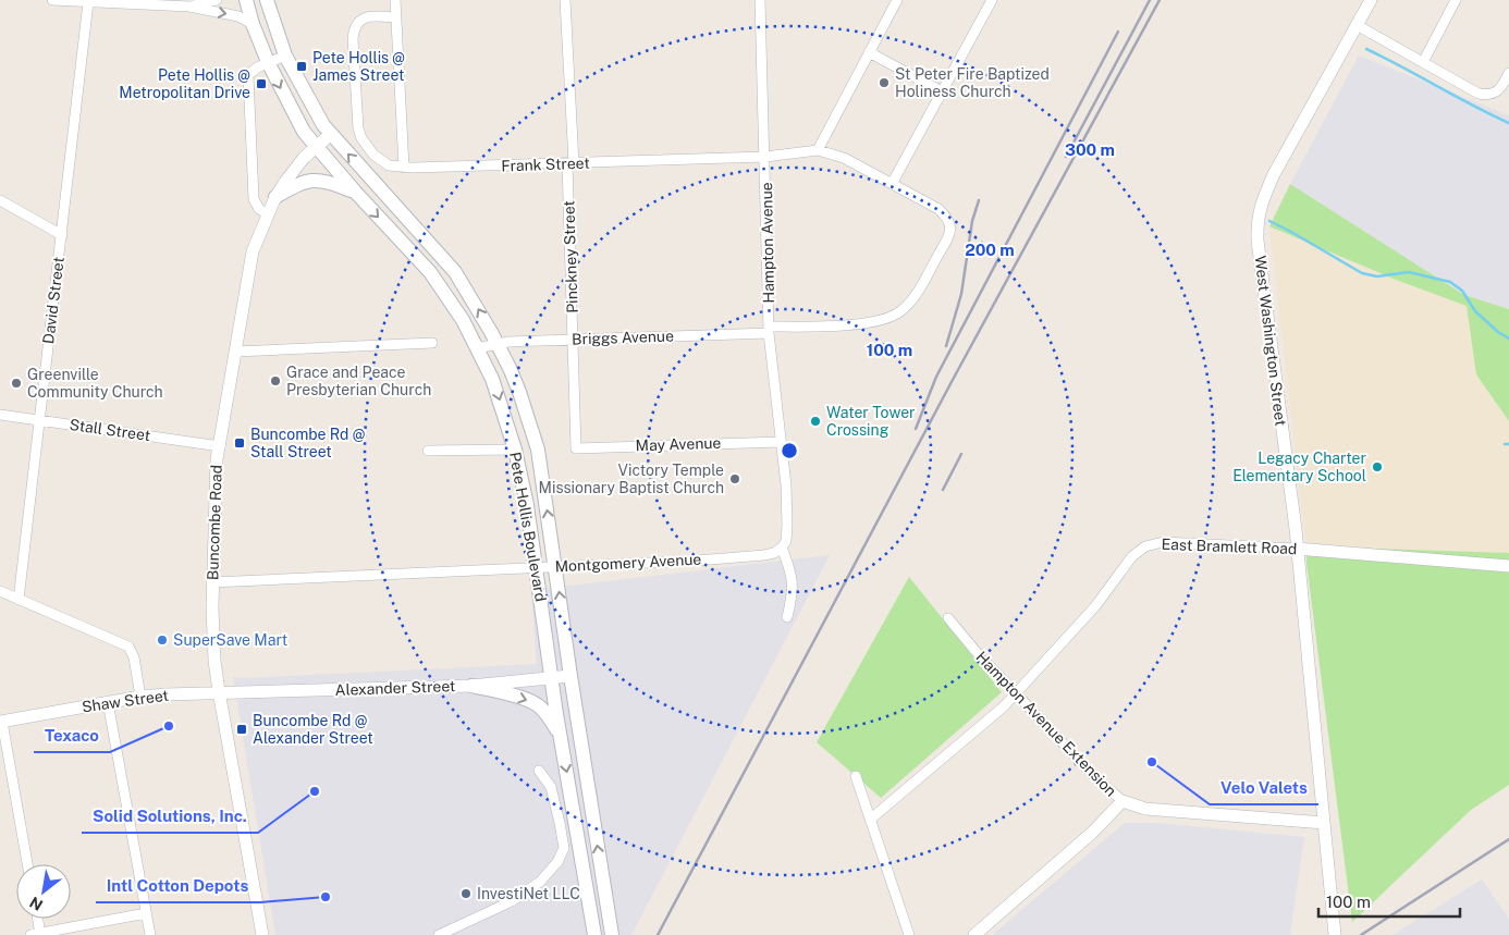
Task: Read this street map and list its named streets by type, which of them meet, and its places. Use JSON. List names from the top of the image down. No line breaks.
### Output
{"streets":{"main road":["Pete Hollis Boulevard"],"street":["Frank Street","Hampton Avenue","Pinckney Street","David Street","Briggs Avenue","West Washington Street","Stall Street","May Avenue","Buncombe Road","East Bramlett Road","Montgomery Avenue","Alexander Street","Shaw Street","Hampton Avenue Extension"]},"crossings":[["Frank Street","Hampton Avenue"],["Frank Street","Pinckney Street"],["Frank Street","Briggs Avenue"],["Hampton Avenue","Briggs Avenue"],["Hampton Avenue","May Avenue"],["Hampton Avenue","Montgomery Avenue"],["Pinckney Street","Briggs Avenue"],["Pinckney Street","May Avenue"],["David Street","Stall Street"],["Briggs Avenue","Pete Hollis Boulevard"],["West Washington Street","East Bramlett Road"],["Stall Street","Buncombe Road"],["Buncombe Road","Pete Hollis Boulevard"],["Buncombe Road","Montgomery Avenue"],["Buncombe Road","Alexander Street"],["Buncombe Road","Shaw Street"],["Pete Hollis Boulevard","Montgomery Avenue"],["Pete Hollis Boulevard","Alexander Street"],["East Bramlett Road","Hampton Avenue Extension"],["Alexander Street","Shaw Street"]],"places":{"transit":["Pete Hollis @ James Street","Pete Hollis @ Metropolitan Drive","Buncombe Rd @ Stall Street","Buncombe Rd @ Alexander Street"],"other":["St Peter Fire Baptized Holiness Church","Grace and Peace Presbyterian Church","Greenville Community Church","Water Tower Crossing","Legacy Charter Elementary School","Victory Temple Missionary Baptist Church","SuperSave Mart","Texaco","Velo Valets","Solid Solutions, Inc.","InvestiNet LLC","Intl Cotton Depots"]},"scale_bar":"100 m","north":"bottom left","rings":["300 m","200 m","100 m"]}
